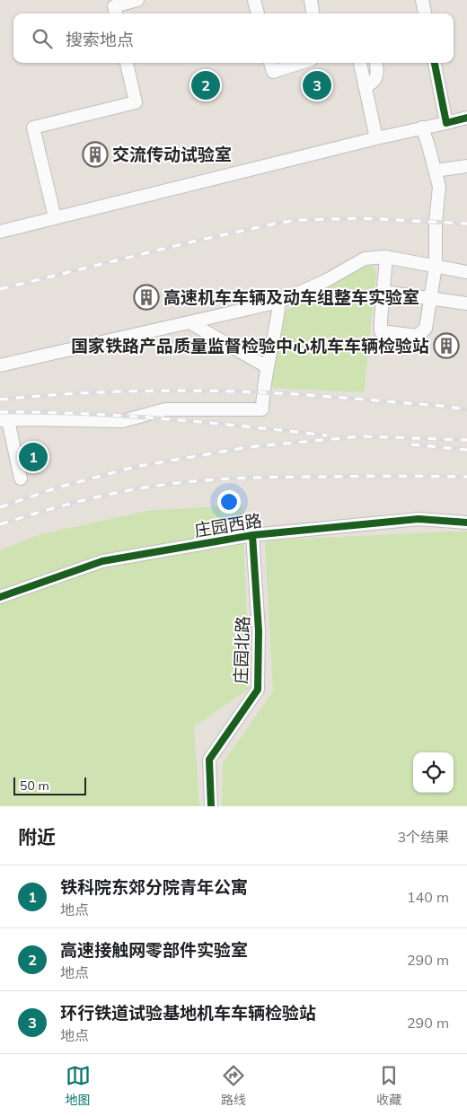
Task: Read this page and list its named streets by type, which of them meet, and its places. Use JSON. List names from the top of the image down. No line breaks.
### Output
{"streets":{"street":["庄园西路","庄园北路"]},"crossings":[["庄园西路","庄园北路"]],"places":{"building":["交流传动试验室","高速机车车辆及动车组整车实验室","国家铁路产品质量监督检验中心机车车辆检验站"]},"scale_bar":"50 m","page":{"search":"搜索地点","pins":["2","3","1"],"scale":"50 m","heading":["附近","3个结果"],"list":[{"mark":"1","name":"铁科院东郊分院青年公寓","note":"地点","value":"140 m"},{"mark":"2","name":"高速接触网零部件实验室","note":"地点","value":"290 m"},{"mark":"3","name":"环行铁道试验基地机车车辆检验站","note":"地点","value":"290 m"}],"nav":["地图","路线","收藏"]}}
